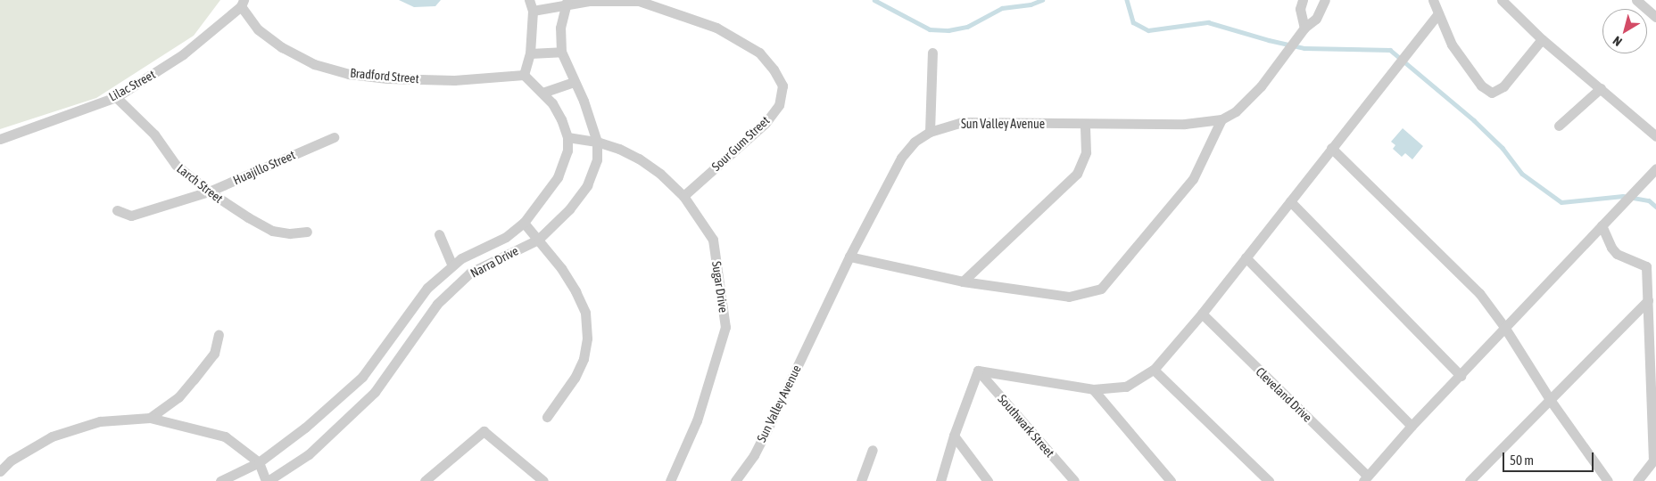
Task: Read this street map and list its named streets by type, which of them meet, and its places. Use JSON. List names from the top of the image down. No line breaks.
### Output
{"streets":{"street":["Bradford Street","Lilac Street","Sun Valley Avenue","Sour Gum Street","Huajillo Street","Larch Street","Narra Drive","Sugar Drive","Cleveland Drive","Southwark Street"]},"crossings":[["Bradford Street","Lilac Street"],["Bradford Street","Narra Drive"],["Lilac Street","Larch Street"],["Sour Gum Street","Sugar Drive"],["Huajillo Street","Larch Street"],["Narra Drive","Sugar Drive"]],"scale_bar":"50 m","north":"bottom left"}
